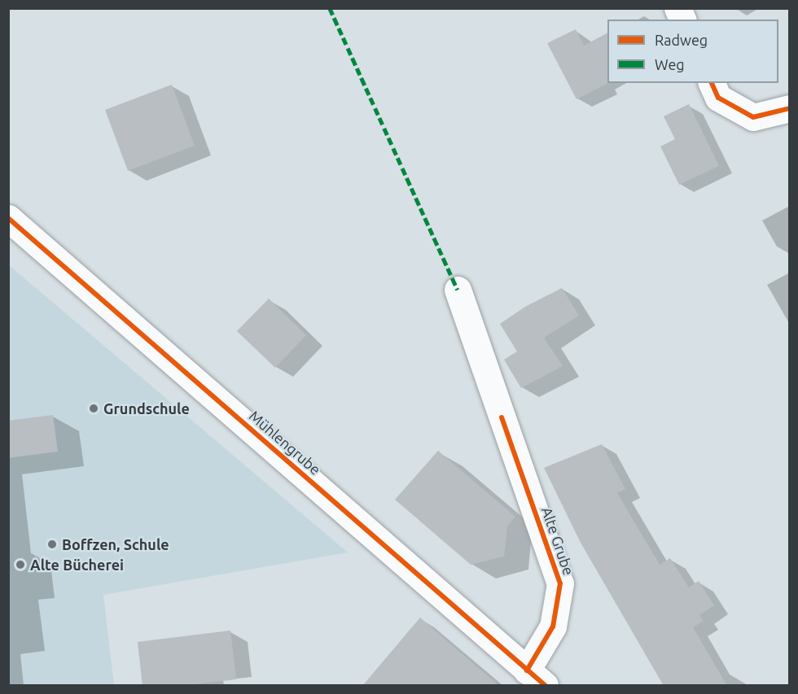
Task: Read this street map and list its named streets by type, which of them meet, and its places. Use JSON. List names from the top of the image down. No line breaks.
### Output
{"streets":{"street":["Mühlengrube","Alte Grube"]},"crossings":[["Mühlengrube","Alte Grube"]],"places":["Grundschule","Boffzen, Schule","Alte Bücherei"],"legend":["Radweg","Weg"]}
